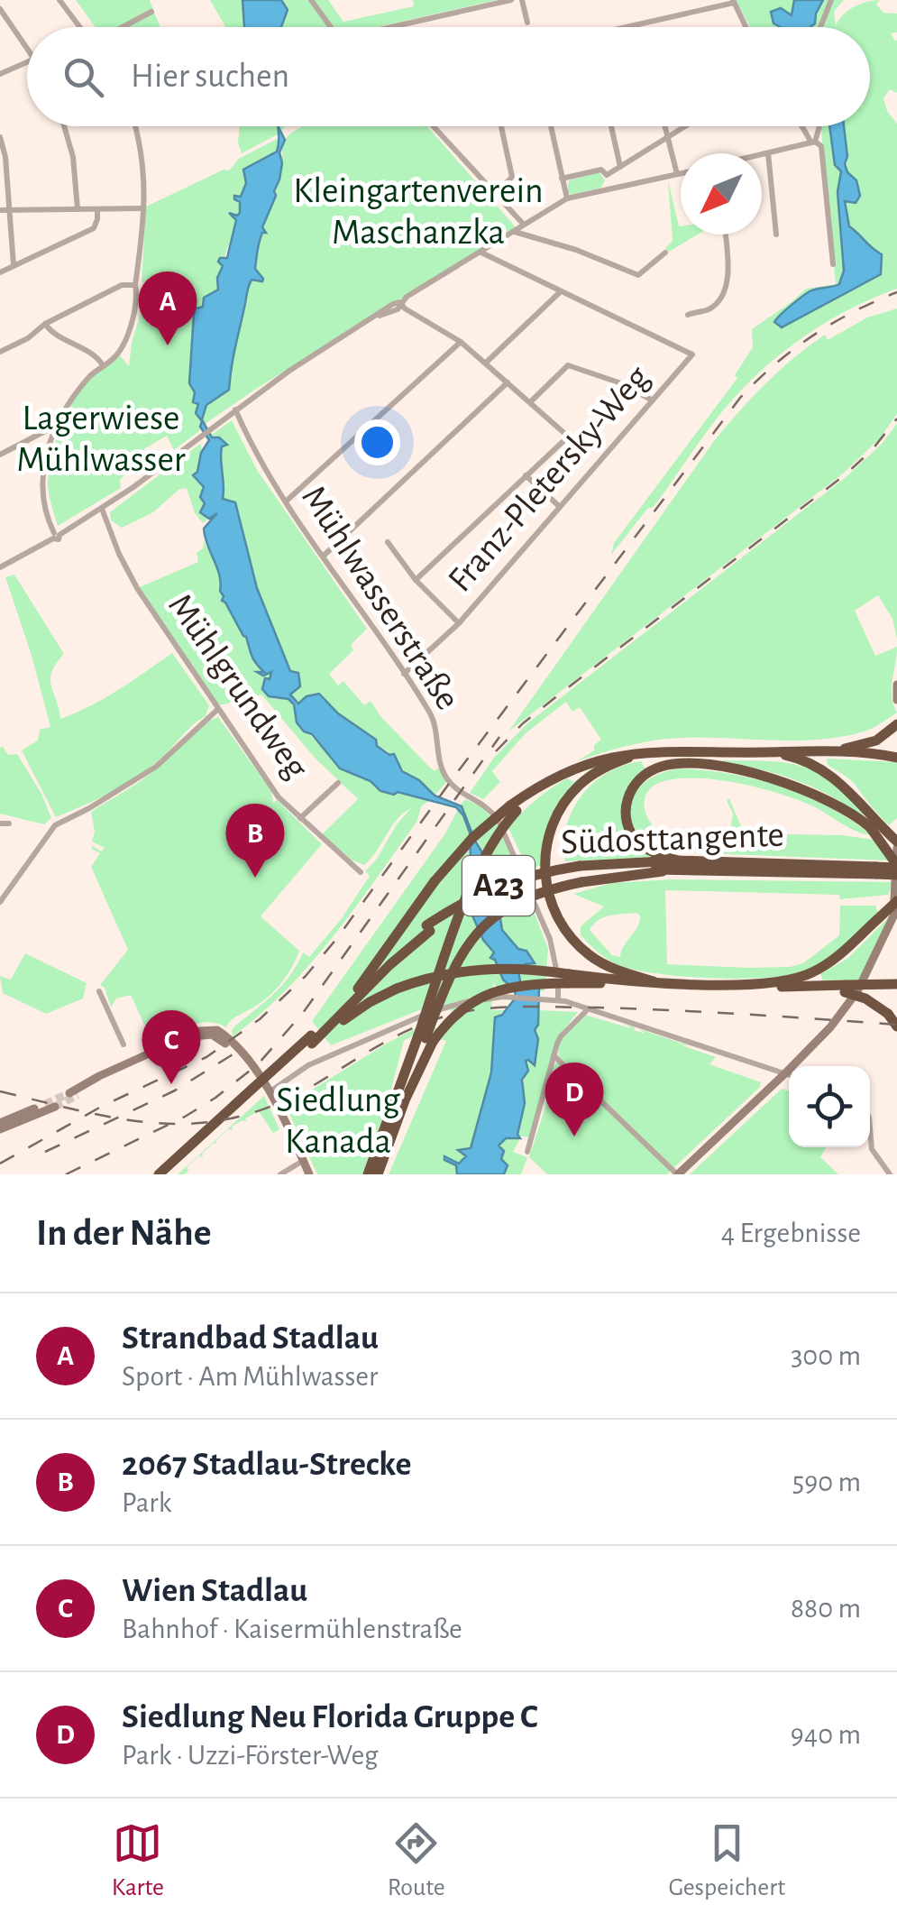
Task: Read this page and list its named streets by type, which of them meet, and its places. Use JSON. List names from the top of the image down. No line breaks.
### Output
{"streets":{"highway":["Südosttangente","A23"],"street":["Franz-Pletersky-Weg","Mühlwasserstraße","Mühlgrundweg"]},"crossings":[["Franz-Pletersky-Weg","Mühlwasserstraße"],["Südosttangente","A23"]],"parks":["Kleingartenverein Maschanzka","Lagerwiese Mühlwasser","Siedlung Kanada"],"north":"bottom left","page":{"search":"Hier suchen","pins":["A","B","C","D"],"heading":["In der Nähe","4 Ergebnisse"],"list":[{"mark":"A","name":"Strandbad Stadlau","note":"Sport · Am Mühlwasser","value":"300 m"},{"mark":"B","name":"2067 Stadlau-Strecke","note":"Park","value":"590 m"},{"mark":"C","name":"Wien Stadlau","note":"Bahnhof · Kaisermühlenstraße","value":"880 m"},{"mark":"D","name":"Siedlung Neu Florida Gruppe C","note":"Park · Uzzi-Förster-Weg","value":"940 m"}],"nav":["Karte","Route","Gespeichert"]}}
